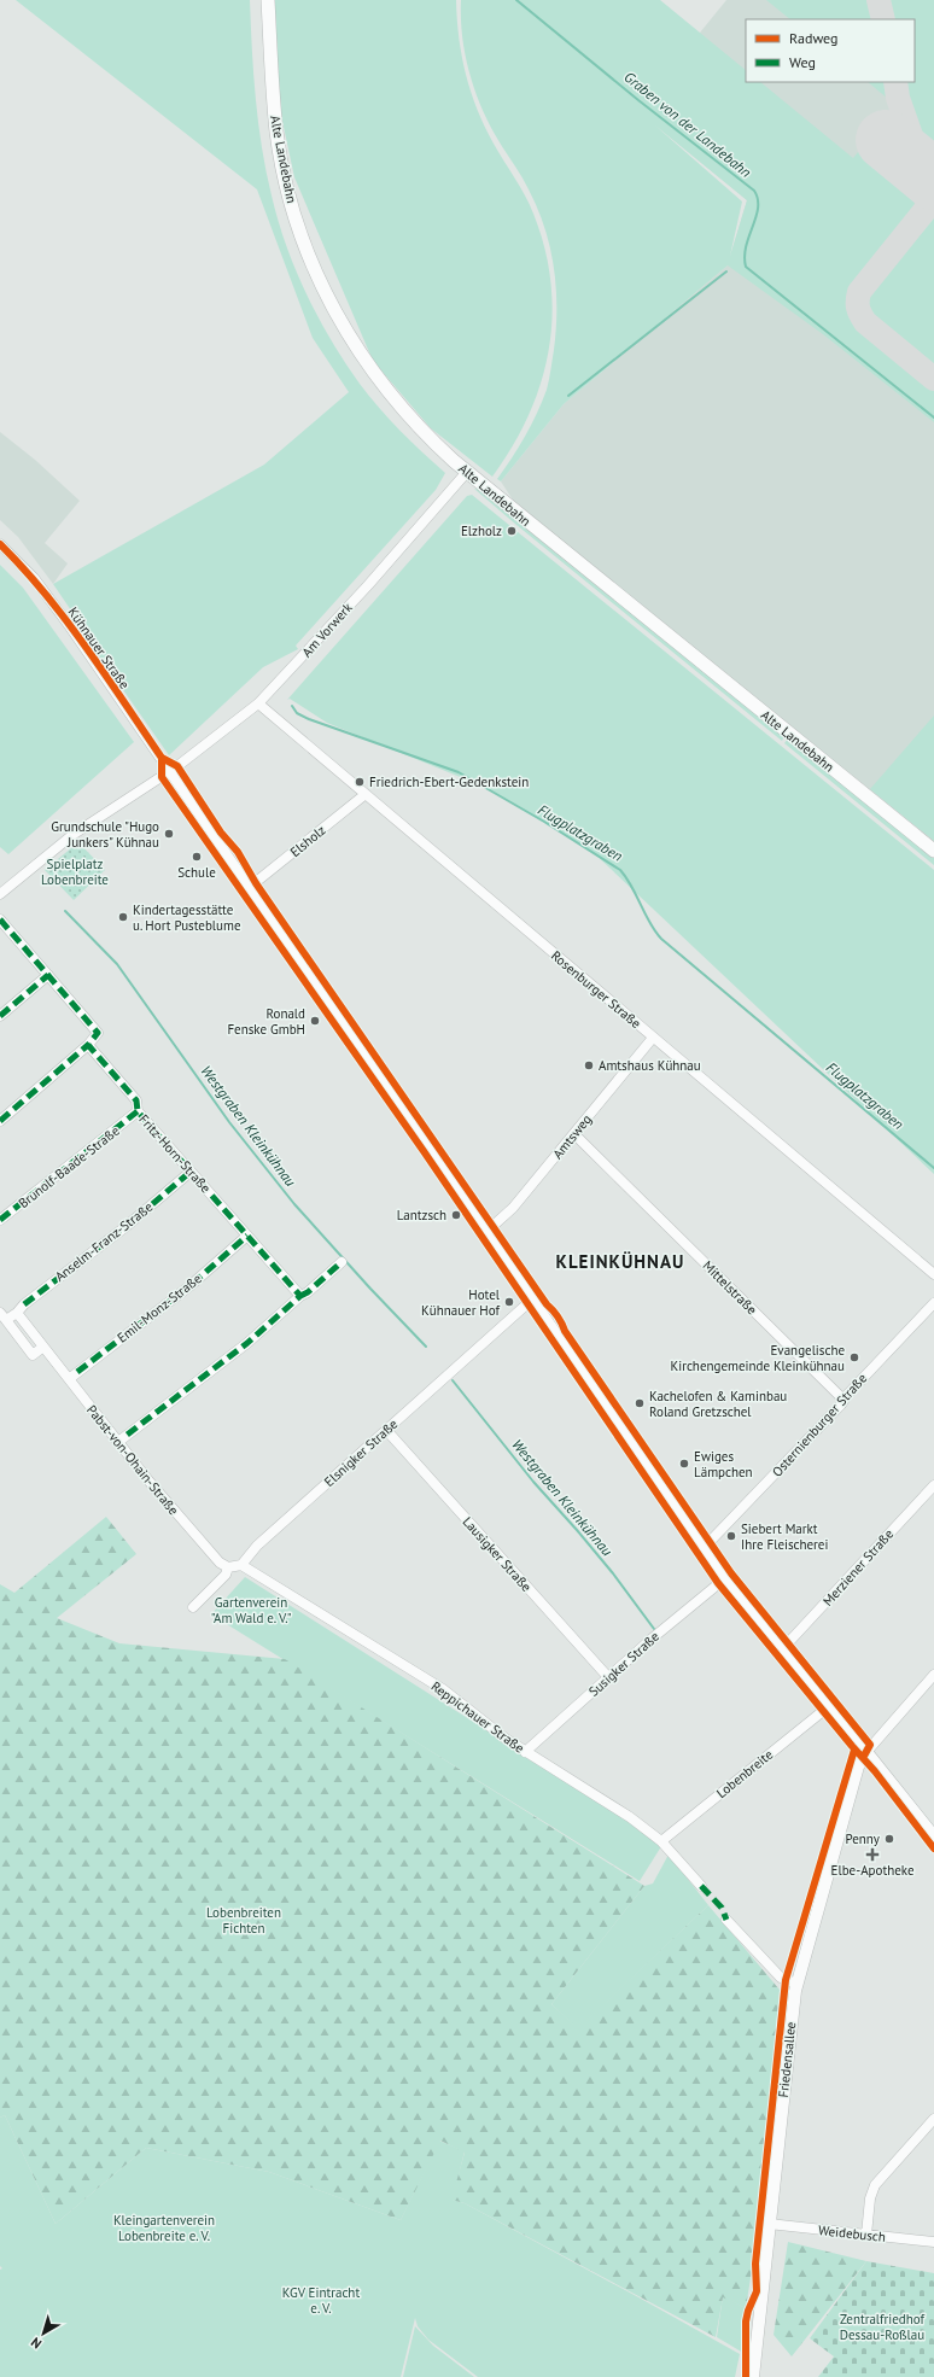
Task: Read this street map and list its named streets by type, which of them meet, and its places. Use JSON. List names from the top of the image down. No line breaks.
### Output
{"streets":{"main road":["Alte Landebahn"],"street":["Am Vorwerk","Kühnauer Straße","Elsholz","Rosenburger Straße","Amtsweg","Fritz-Horn-Straße","Brunolf-Baade-Straße","Anselm-Franz-Straße","Mittelstraße","Emil-Monz-Straße","Osternienburger Straße","Elsnigker Straße","Pabst-von-Ohain-Straße","Lausigker Straße","Merziener Straße","Susigker Straße","Reppichauer Straße","Lobenbreite","Friedensallee","Weidebusch"]},"crossings":[["Alte Landebahn","Am Vorwerk"],["Am Vorwerk","Kühnauer Straße"],["Am Vorwerk","Rosenburger Straße"],["Kühnauer Straße","Elsholz"],["Kühnauer Straße","Amtsweg"],["Kühnauer Straße","Osternienburger Straße"],["Kühnauer Straße","Elsnigker Straße"],["Kühnauer Straße","Merziener Straße"],["Kühnauer Straße","Susigker Straße"],["Kühnauer Straße","Lobenbreite"],["Kühnauer Straße","Friedensallee"],["Elsholz","Rosenburger Straße"],["Rosenburger Straße","Amtsweg"],["Amtsweg","Mittelstraße"],["Fritz-Horn-Straße","Brunolf-Baade-Straße"],["Fritz-Horn-Straße","Anselm-Franz-Straße"],["Fritz-Horn-Straße","Emil-Monz-Straße"],["Anselm-Franz-Straße","Pabst-von-Ohain-Straße"],["Mittelstraße","Osternienburger Straße"],["Emil-Monz-Straße","Pabst-von-Ohain-Straße"],["Elsnigker Straße","Lausigker Straße"],["Elsnigker Straße","Reppichauer Straße"],["Lausigker Straße","Susigker Straße"],["Susigker Straße","Reppichauer Straße"],["Reppichauer Straße","Lobenbreite"],["Friedensallee","Weidebusch"]],"districts":["KLEINKÜHNAU"],"water":["Graben von der Landebahn","Flugplatzgraben","Westgraben Kleinkühnau"],"parks":["Spielplatz Lobenbreite","Gartenverein \"Am Wald e. V.\"","Lobenbreiten Fichten","Kleingartenverein Lobenbreite e. V.","KGV Eintracht e. V.","Zentralfriedhof Dessau-Roßlau"],"places":{"other":["Elzholz","Friedrich-Ebert-Gedenkstein","Grundschule \"Hugo Junkers\" Kühnau","Schule","Kindertagesstätte u. Hort Pusteblume","Ronald Fenske GmbH","Amtshaus Kühnau","Lantzsch","Hotel Kühnauer Hof","Evangelische Kirchengemeinde Kleinkühnau","Kachelofen & Kaminbau Roland Gretzschel","Ewiges Lämpchen","Siebert Markt Ihre Fleischerei","Penny"],"health":["Elbe-Apotheke"]},"legend":["Radweg","Weg"],"north":"bottom left"}
